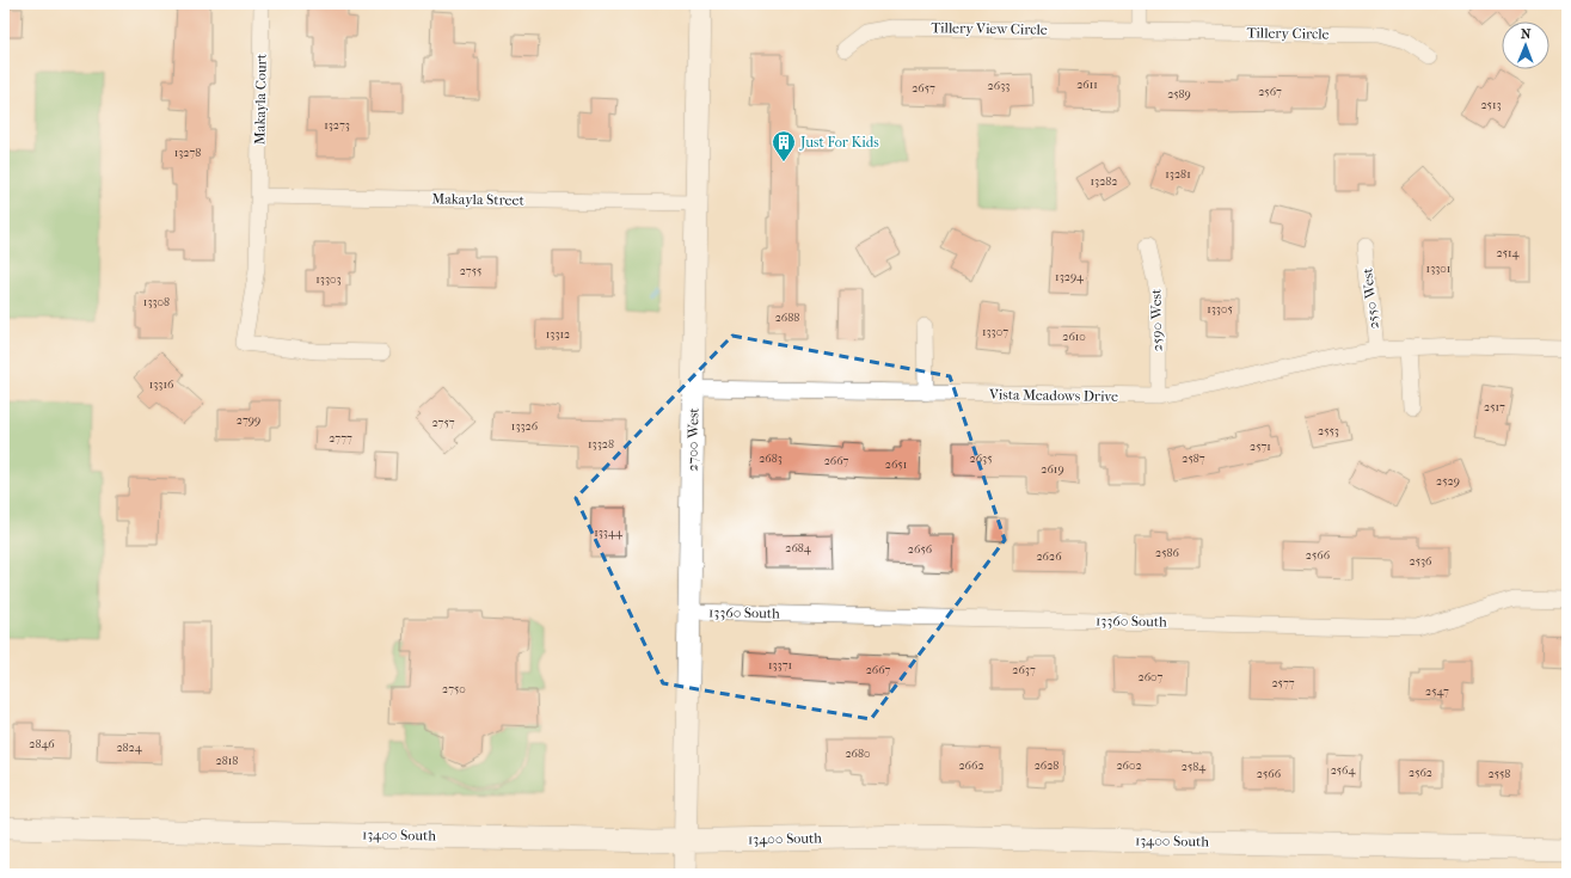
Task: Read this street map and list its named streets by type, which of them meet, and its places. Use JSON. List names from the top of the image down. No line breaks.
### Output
{"streets":{"main road":["2700 West","13400 South"],"street":["Tillery View Circle","Tillery Circle","Makayla Court","Makayla Street","2550 West","2590 West","Vista Meadows Drive","13360 South"]},"crossings":[["Tillery View Circle","Tillery Circle"],["Makayla Court","Makayla Street"],["Makayla Street","2700 West"],["2550 West","Vista Meadows Drive"],["2590 West","Vista Meadows Drive"],["Vista Meadows Drive","2700 West"],["2700 West","13360 South"],["2700 West","13400 South"]],"places":{"building":["Just For Kids"]},"house_numbers":["2611","2633","2657","2567","2589","2513","13273","13278","13281","13282","2514","13301","2755","13294","13303","13308","13305","2688","13307","13312","2610","13316","2517","2799","2757","13326","2553","2777","13328","2571","2683","2635","2587","2667","2651","2619","2529","13344","2684","2656","2586","2566","2626","2536","13371","2667","2637","2607","2577","2750","2547","2846","2824","2680","2818","2662","2628","2602","2584","2564","2562","2566","2558"],"north":"top"}
